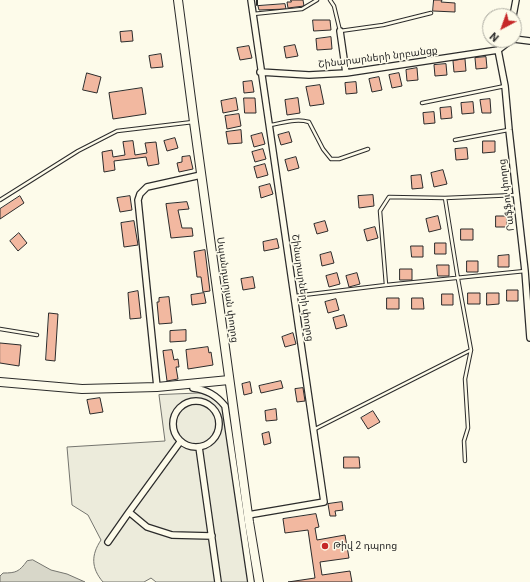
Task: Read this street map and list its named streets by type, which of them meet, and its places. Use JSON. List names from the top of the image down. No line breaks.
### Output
{"streets":{"main road":["Սպանդարյան փողոց"],"street":["Շինարարների նրբանցք","Րաֆֆու փողոց","Շինարարների փողոց"]},"crossings":[["Շինարարների նրբանցք","Րաֆֆու փողոց"],["Շինարարների նրբանցք","Շինարարների փողոց"],["Շինարարների փողոց","Սպանդարյան փողոց"]],"places":["Թիվ 2 դպրոց"],"north":"bottom left"}
